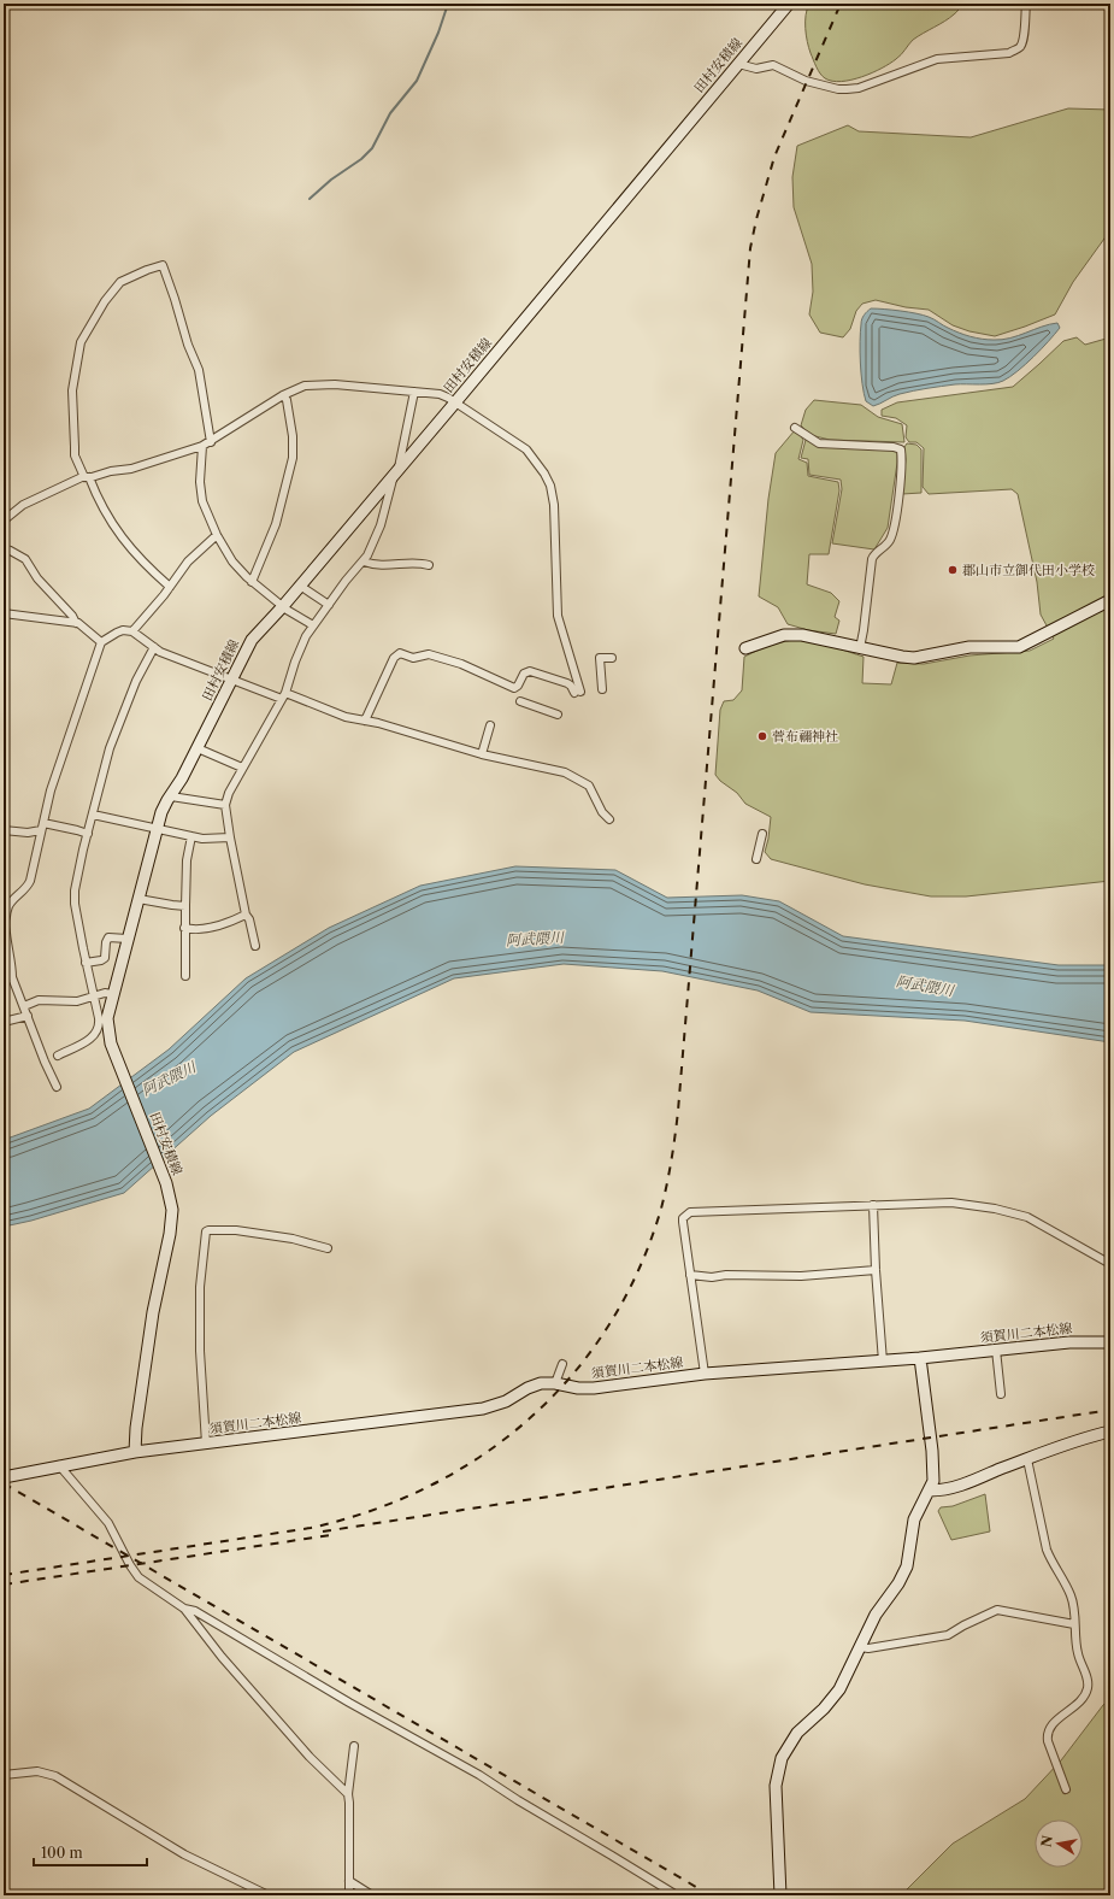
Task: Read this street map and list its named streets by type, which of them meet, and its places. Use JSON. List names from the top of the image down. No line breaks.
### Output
{"streets":{"main road":["田村安積線","須賀川二本松線"]},"crossings":[["田村安積線","須賀川二本松線"]],"water":["阿武隈川"],"places":["郡山市立御代田小学校","菅布禰神社"],"scale_bar":"100 m","north":"left"}
